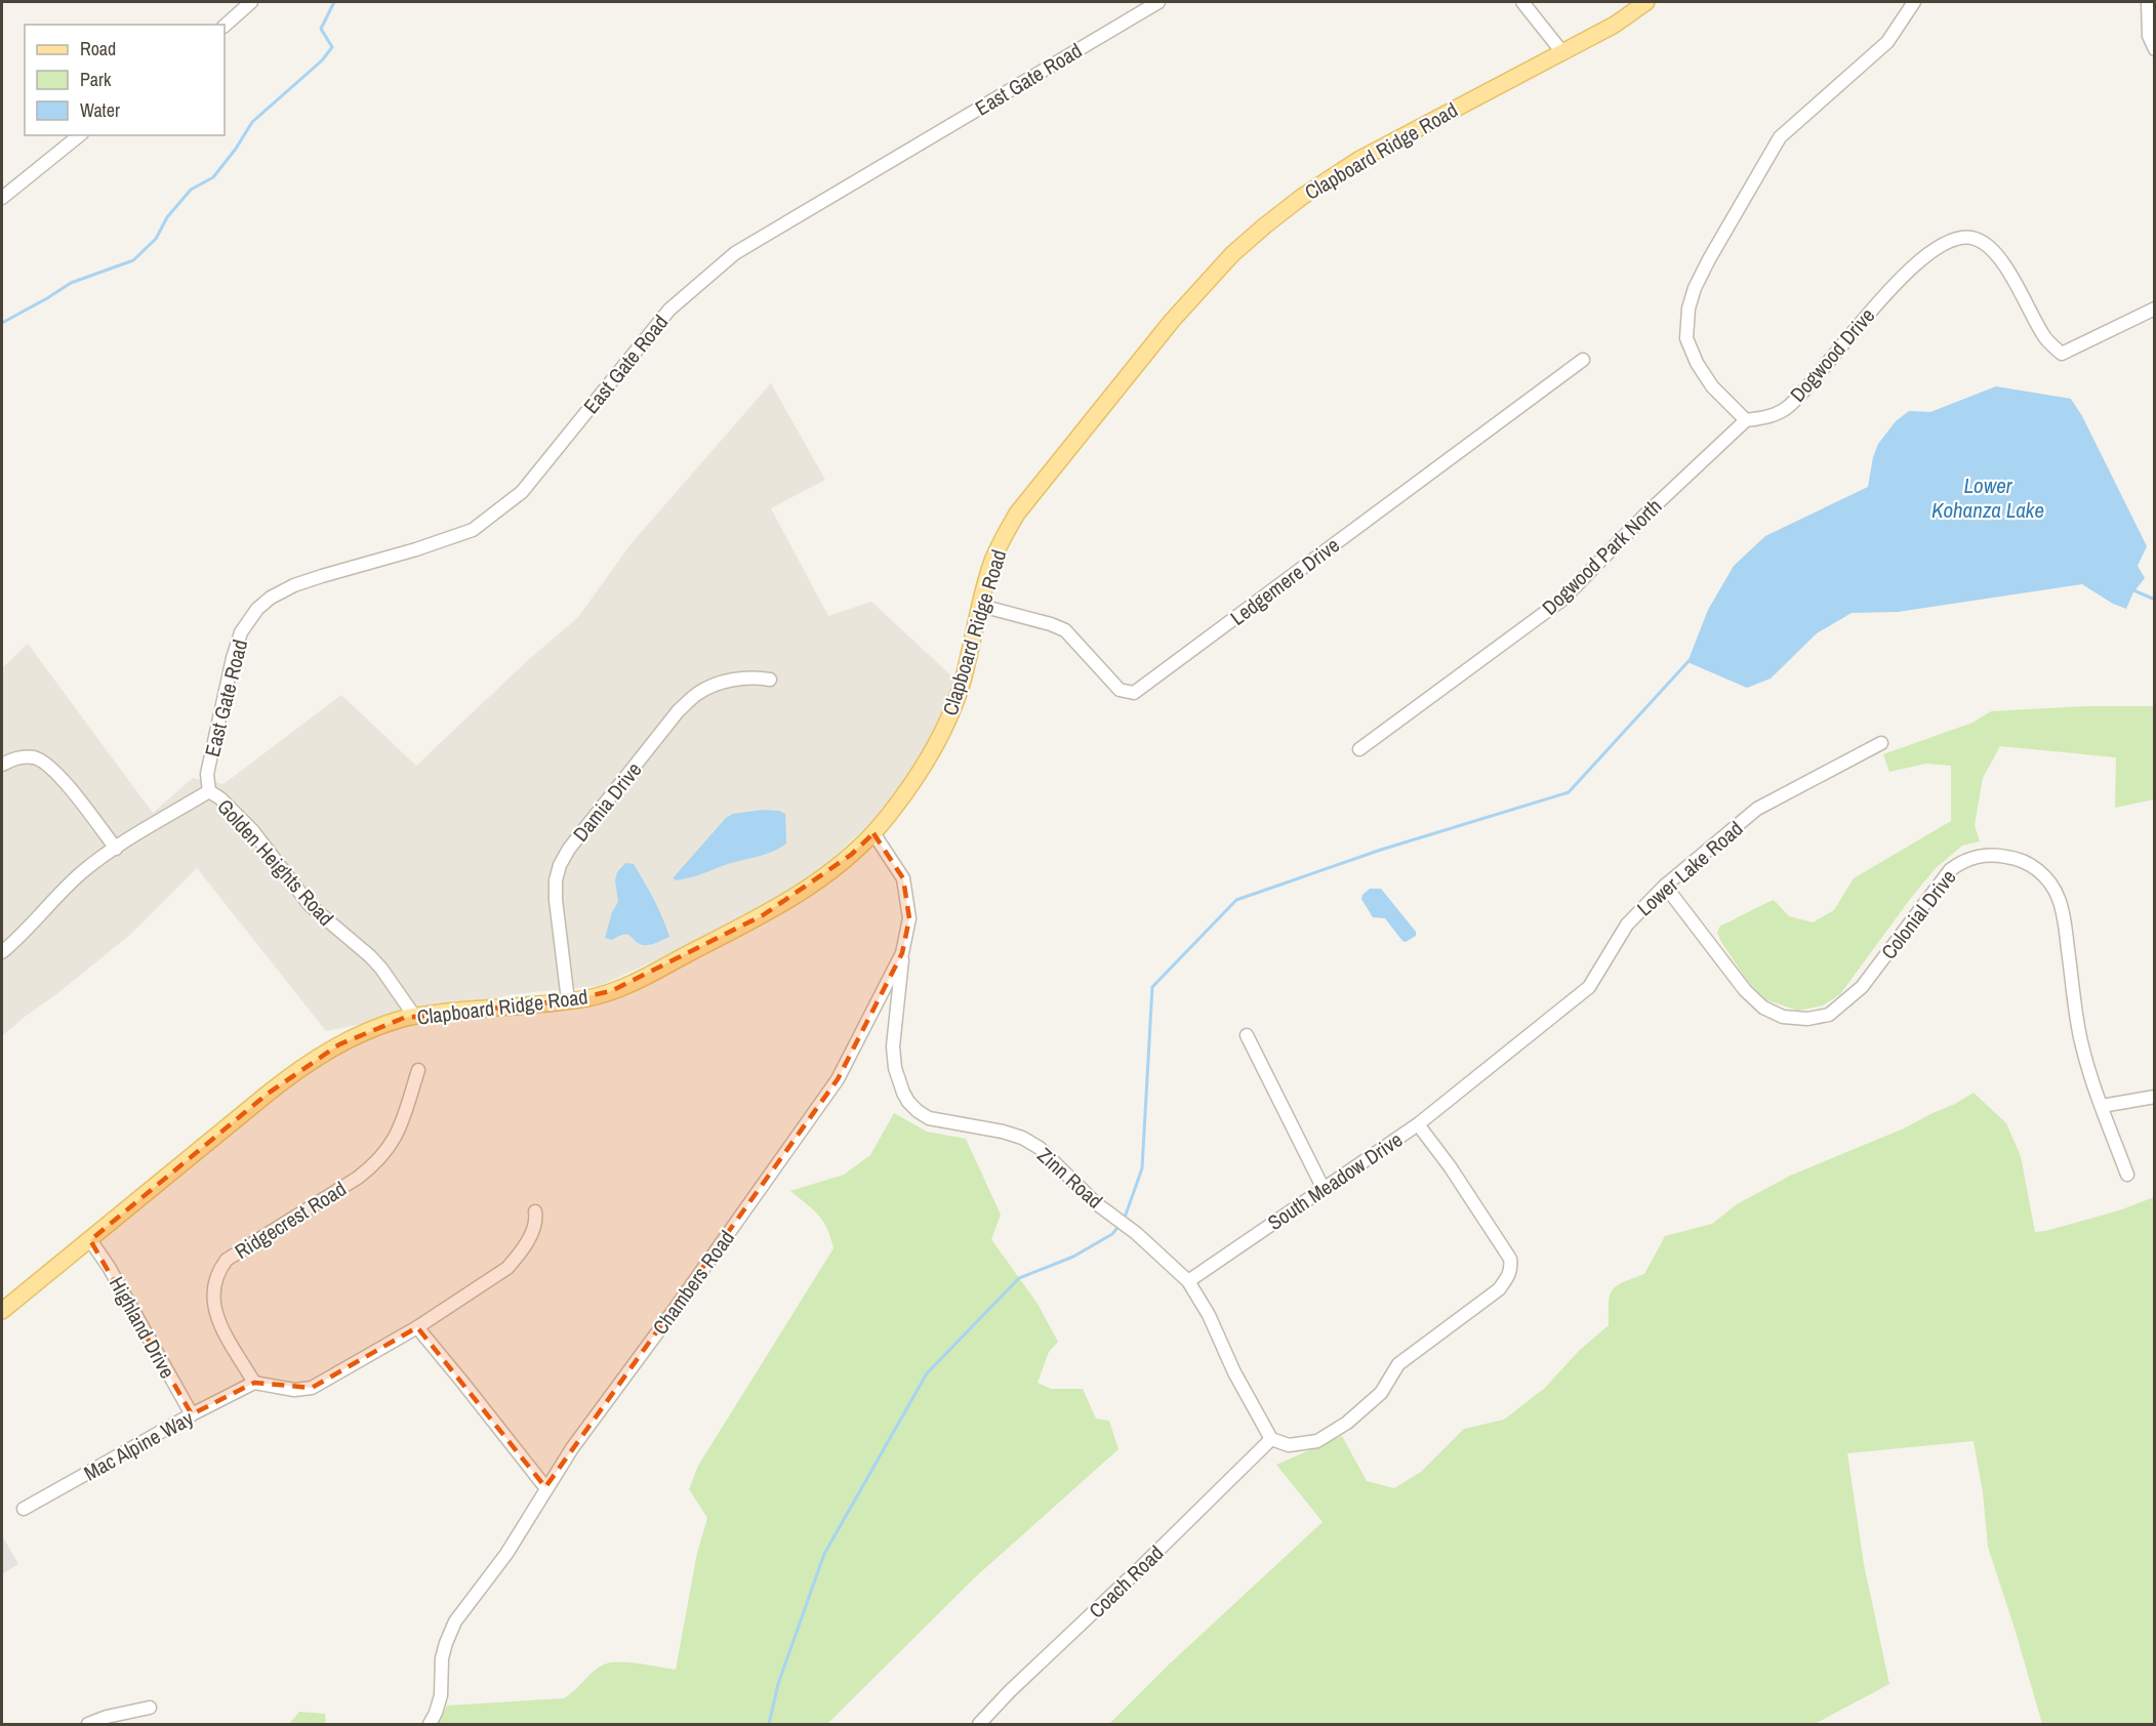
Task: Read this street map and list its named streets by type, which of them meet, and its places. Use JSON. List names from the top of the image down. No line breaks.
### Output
{"streets":{"main road":["Clapboard Ridge Road"],"street":["East Gate Road","Dogwood Drive","Dogwood Park North","Ledgemere Drive","Damia Drive","Golden Heights Road","Lower Lake Road","Colonial Drive","Zinn Road","South Meadow Drive","Ridgecrest Road","Chambers Road","Highland Drive","Mac Alpine Way","Coach Road"]},"crossings":[["East Gate Road","Golden Heights Road"],["Clapboard Ridge Road","Ledgemere Drive"],["Clapboard Ridge Road","Damia Drive"],["Clapboard Ridge Road","Golden Heights Road"],["Clapboard Ridge Road","Chambers Road"],["Clapboard Ridge Road","Highland Drive"],["Dogwood Drive","Dogwood Park North"],["Lower Lake Road","Colonial Drive"],["Lower Lake Road","South Meadow Drive"],["Zinn Road","South Meadow Drive"],["Zinn Road","Chambers Road"],["Zinn Road","Coach Road"],["South Meadow Drive","Coach Road"],["Ridgecrest Road","Mac Alpine Way"],["Highland Drive","Mac Alpine Way"]],"water":["Lower Kohanza Lake"],"legend":["Road","Park","Water"]}
